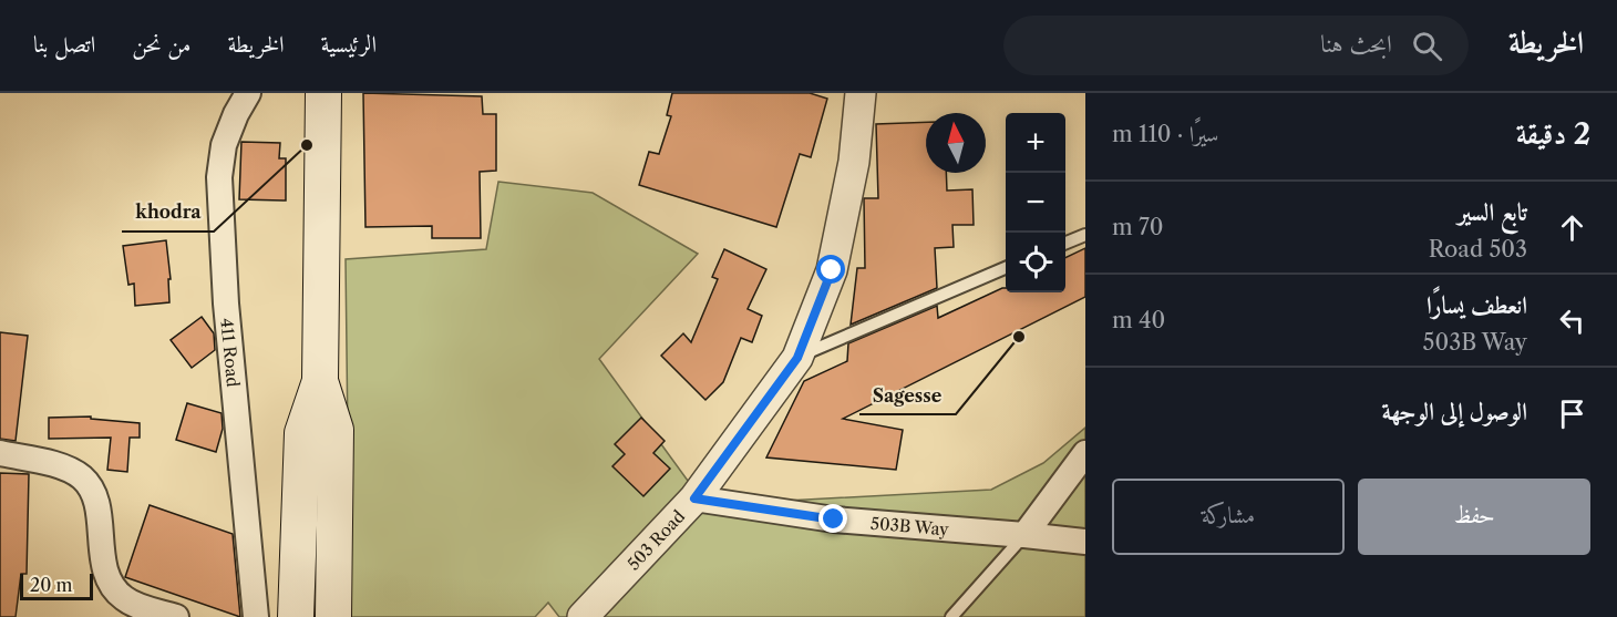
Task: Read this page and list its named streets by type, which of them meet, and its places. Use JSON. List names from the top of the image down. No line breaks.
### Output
{"streets":{"street":["411 Road","503B Way","503 Road"]},"crossings":[["503B Way","503 Road"]],"places":["khodra","Sagesse"],"scale_bar":"20 m","north":"top","page":{"header":"الخريطة","search":"ابحث هنا","nav":["الرئيسية","الخريطة","من نحن","اتصل بنا"],"heading":["2 دقيقة","سيرًا · 110 m"],"map_buttons":["+","−"],"list":[["تابع السير","503 Road","70 m"],["انعطف يسارًا","503B Way","40 m"],"الوصول إلى الوجهة"],"buttons":["حفظ","مشاركة"],"scale":"20 m"}}
